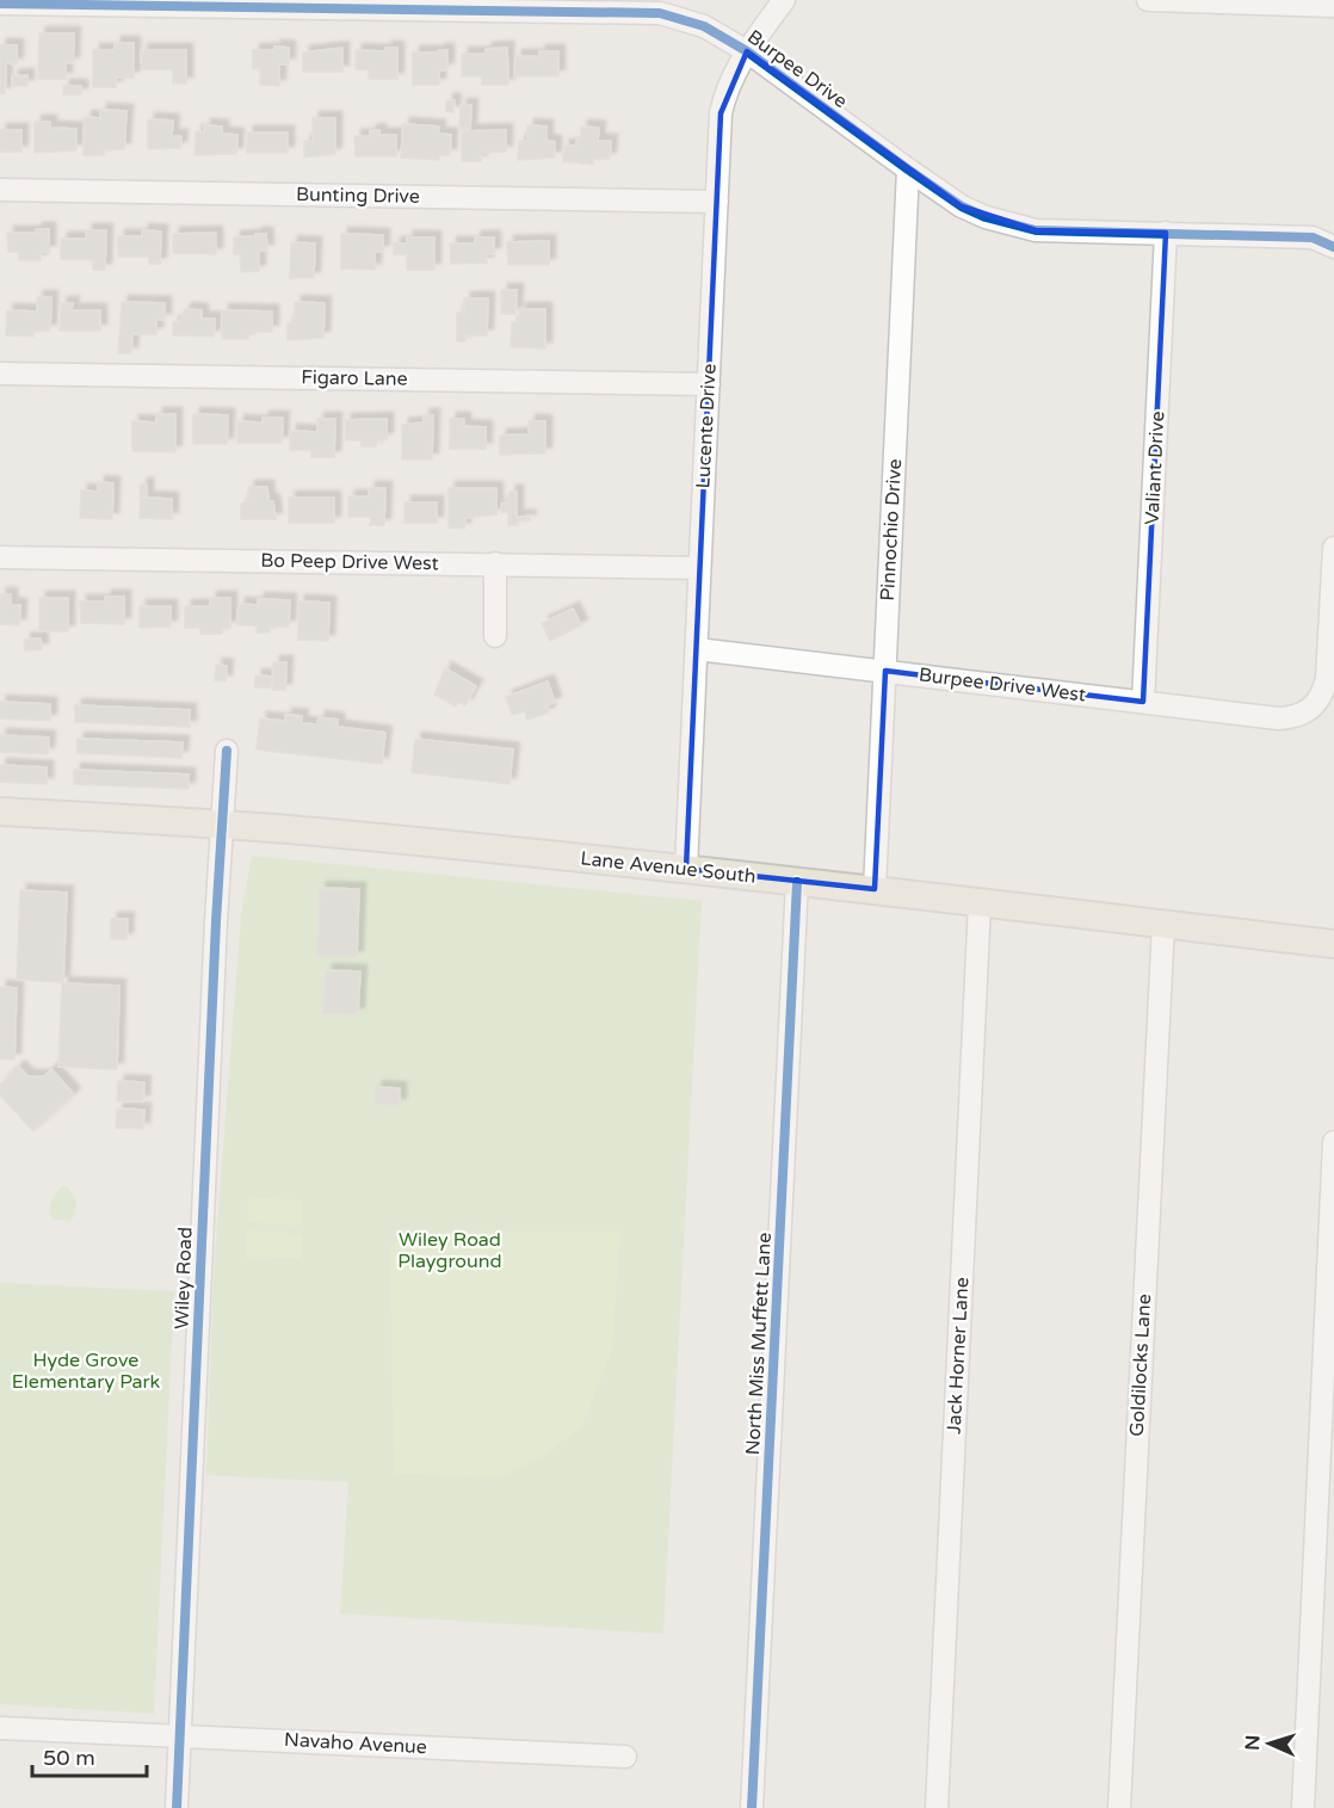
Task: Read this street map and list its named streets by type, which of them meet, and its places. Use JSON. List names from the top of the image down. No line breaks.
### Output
{"streets":{"main road":["Lane Avenue South"],"street":["Burpee Drive","Bunting Drive","Figaro Lane","Lucente Drive","Valiant Drive","Pinnochio Drive","Bo Peep Drive West","Burpee Drive West","Wiley Road","North Miss Muffett Lane","Jack Horner Lane","Goldilocks Lane","Navaho Avenue"]},"crossings":[["Burpee Drive","Lucente Drive"],["Burpee Drive","Valiant Drive"],["Burpee Drive","Pinnochio Drive"],["Bunting Drive","Lucente Drive"],["Figaro Lane","Lucente Drive"],["Lucente Drive","Bo Peep Drive West"],["Lucente Drive","Burpee Drive West"],["Lucente Drive","Lane Avenue South"],["Valiant Drive","Burpee Drive West"],["Pinnochio Drive","Burpee Drive West"],["Pinnochio Drive","Lane Avenue South"],["Lane Avenue South","Wiley Road"],["Lane Avenue South","North Miss Muffett Lane"],["Lane Avenue South","Jack Horner Lane"],["Lane Avenue South","Goldilocks Lane"],["Wiley Road","Navaho Avenue"]],"parks":["Wiley Road Playground","Hyde Grove Elementary Park"],"scale_bar":"50 m","north":"left"}
